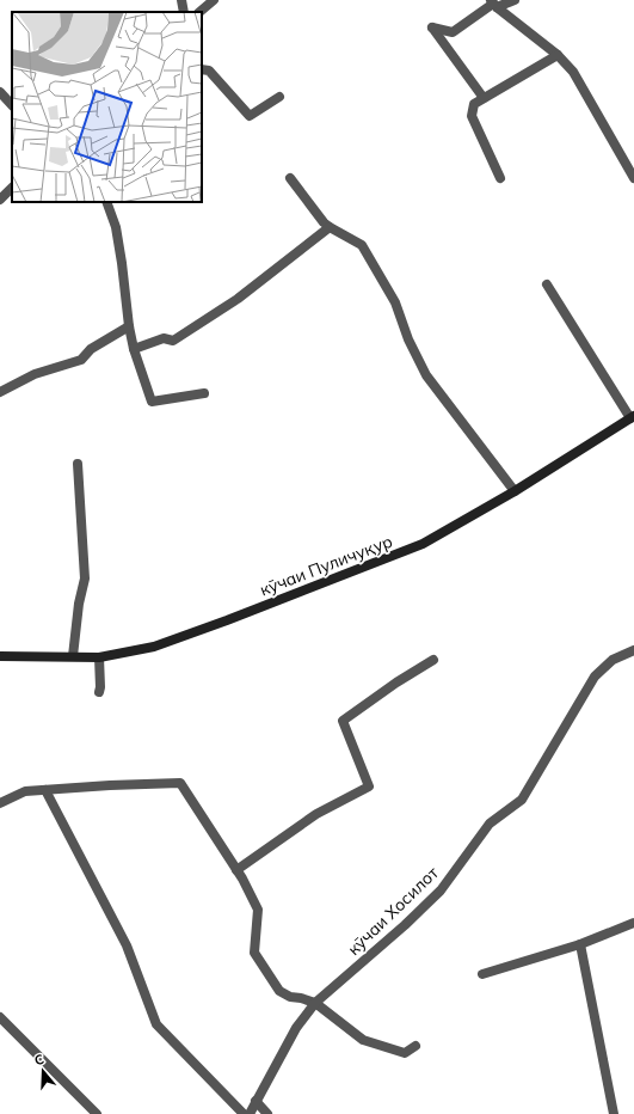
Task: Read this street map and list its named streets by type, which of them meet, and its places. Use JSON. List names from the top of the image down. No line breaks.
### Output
{"streets":{"street":["кӯчаи Пуличуқур","кӯчаи Хосилот"]},"north":"top"}
